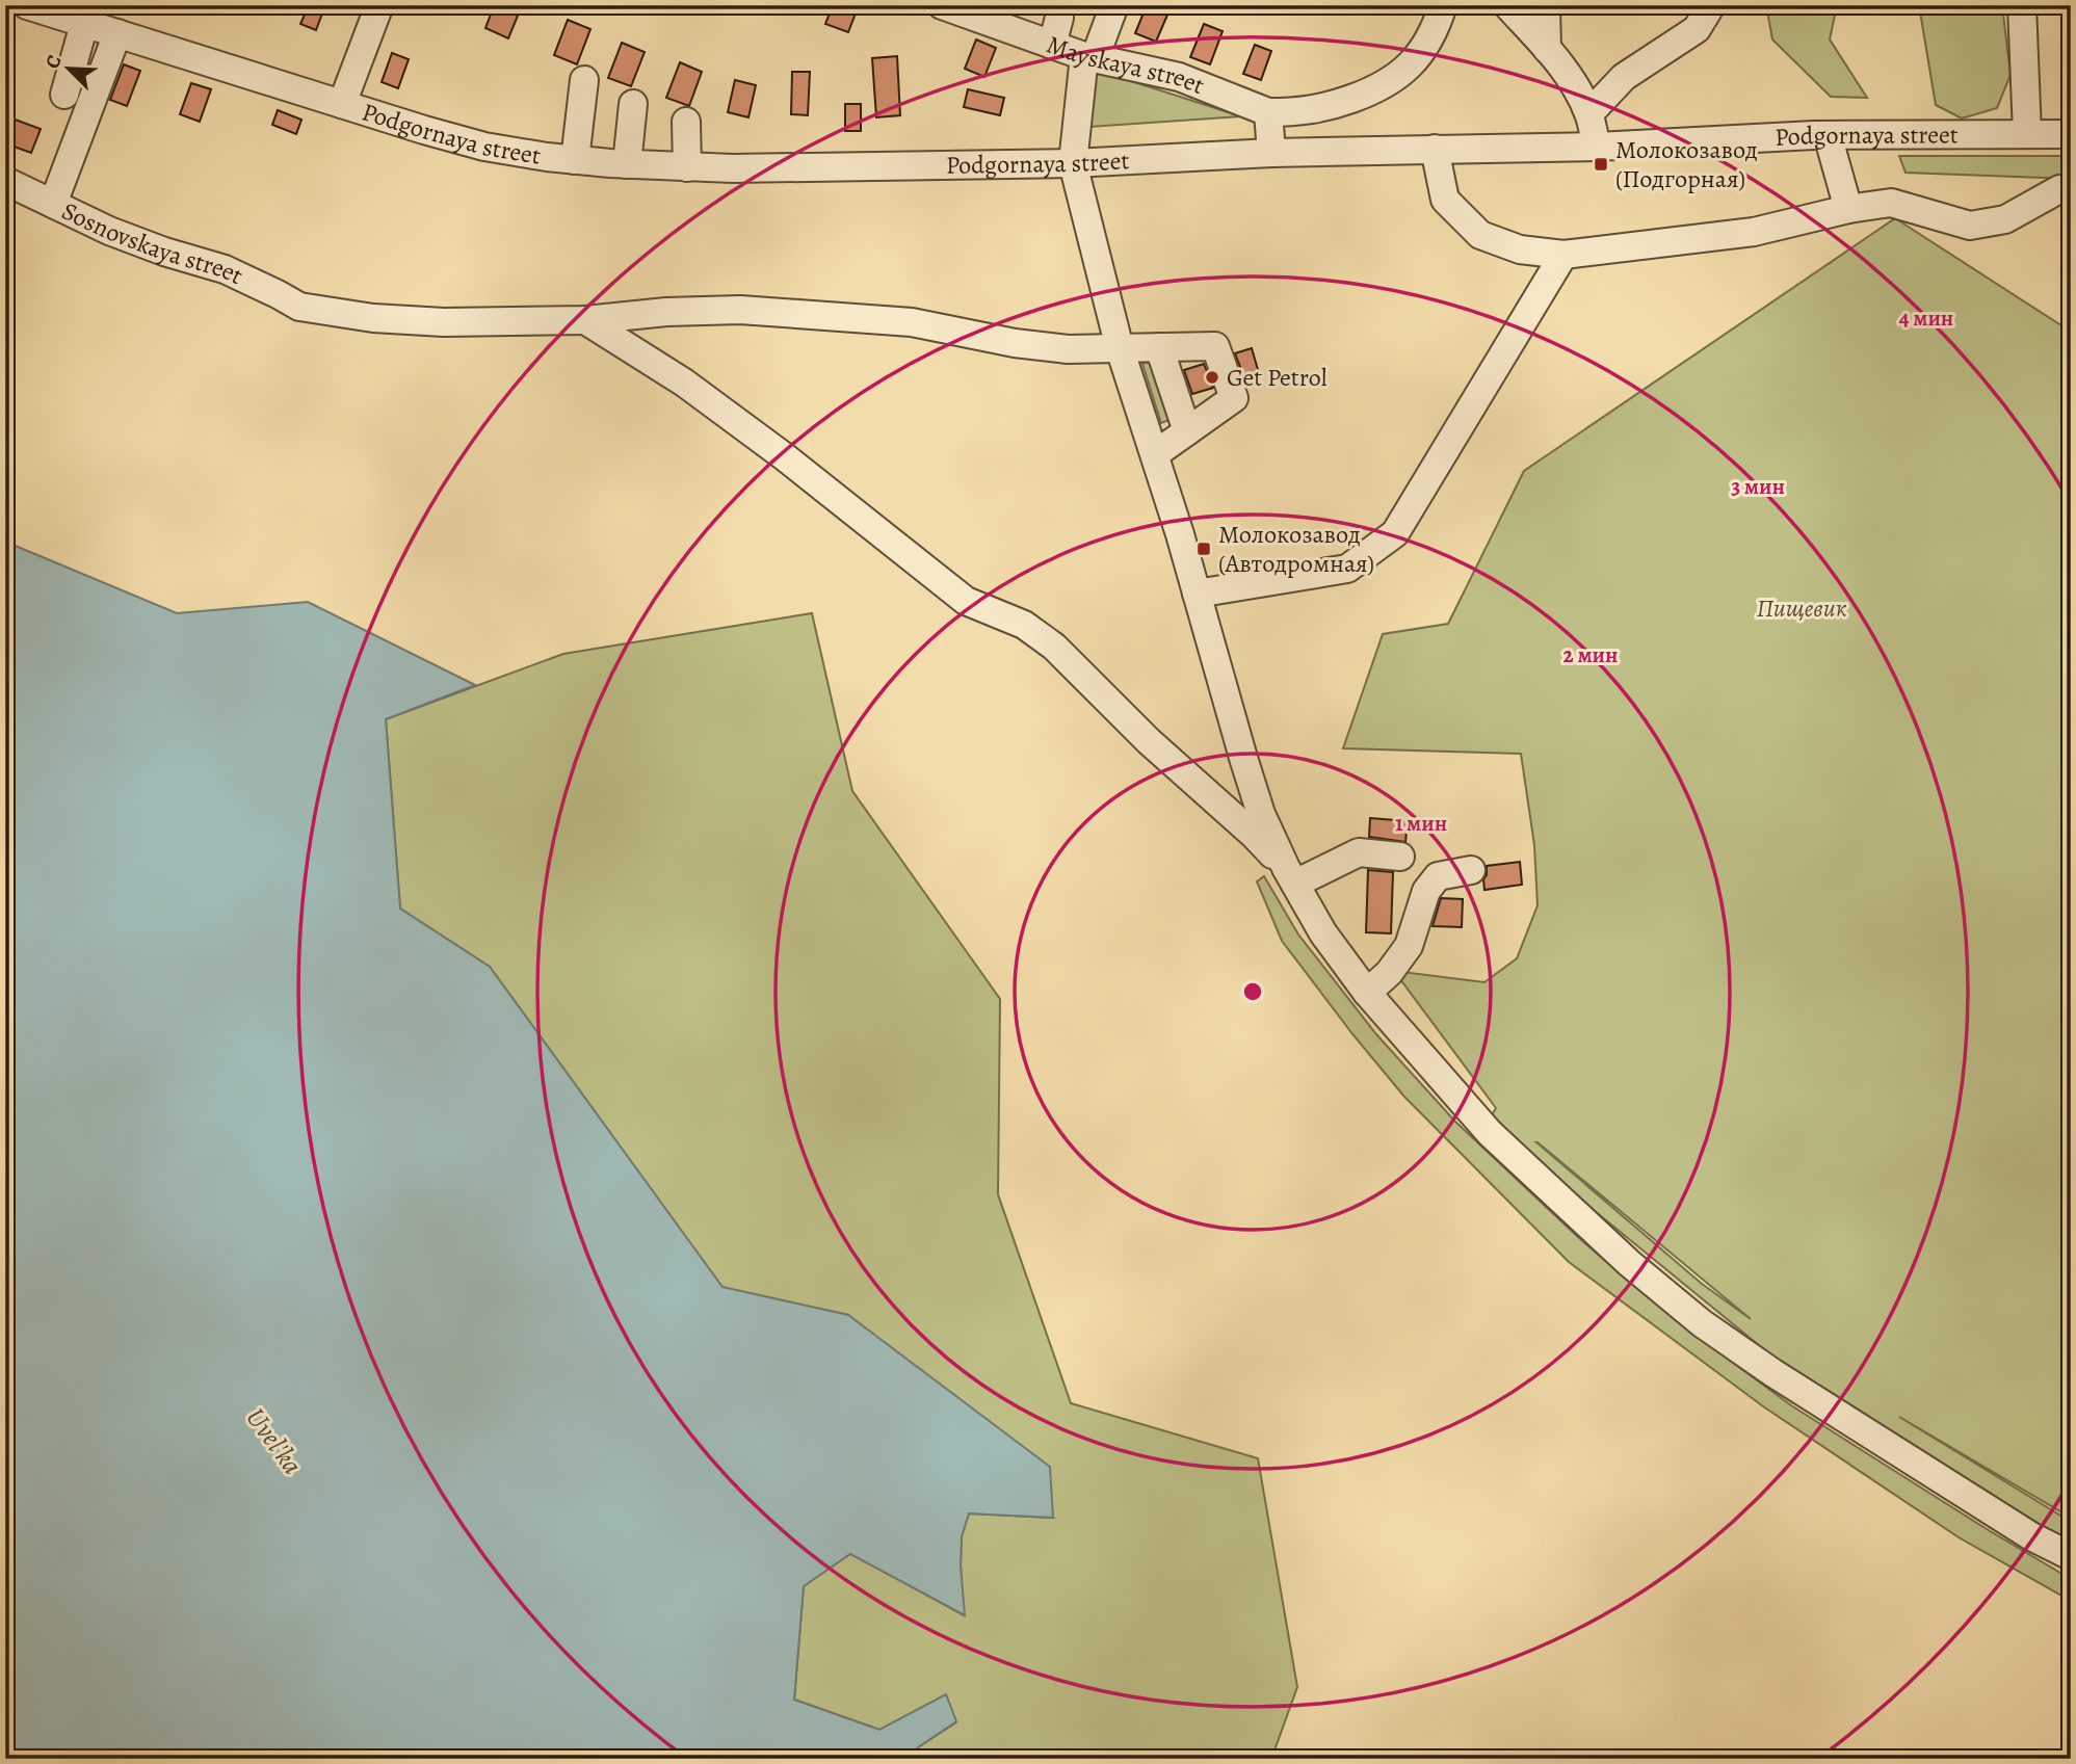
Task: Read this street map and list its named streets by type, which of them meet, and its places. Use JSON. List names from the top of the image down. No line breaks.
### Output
{"streets":{"street":["Mayskaya street","Podgornaya street","Sosnovskaya street"]},"water":["Uvel'ka"],"parks":["Пищевик"],"places":{"transit":["Молокозавод (Подгорная)","Молокозавод (Автодромная)"],"other":["Get Petrol"]},"north":"top left","rings":["4 мин","3 мин","2 мин","1 мин"]}
